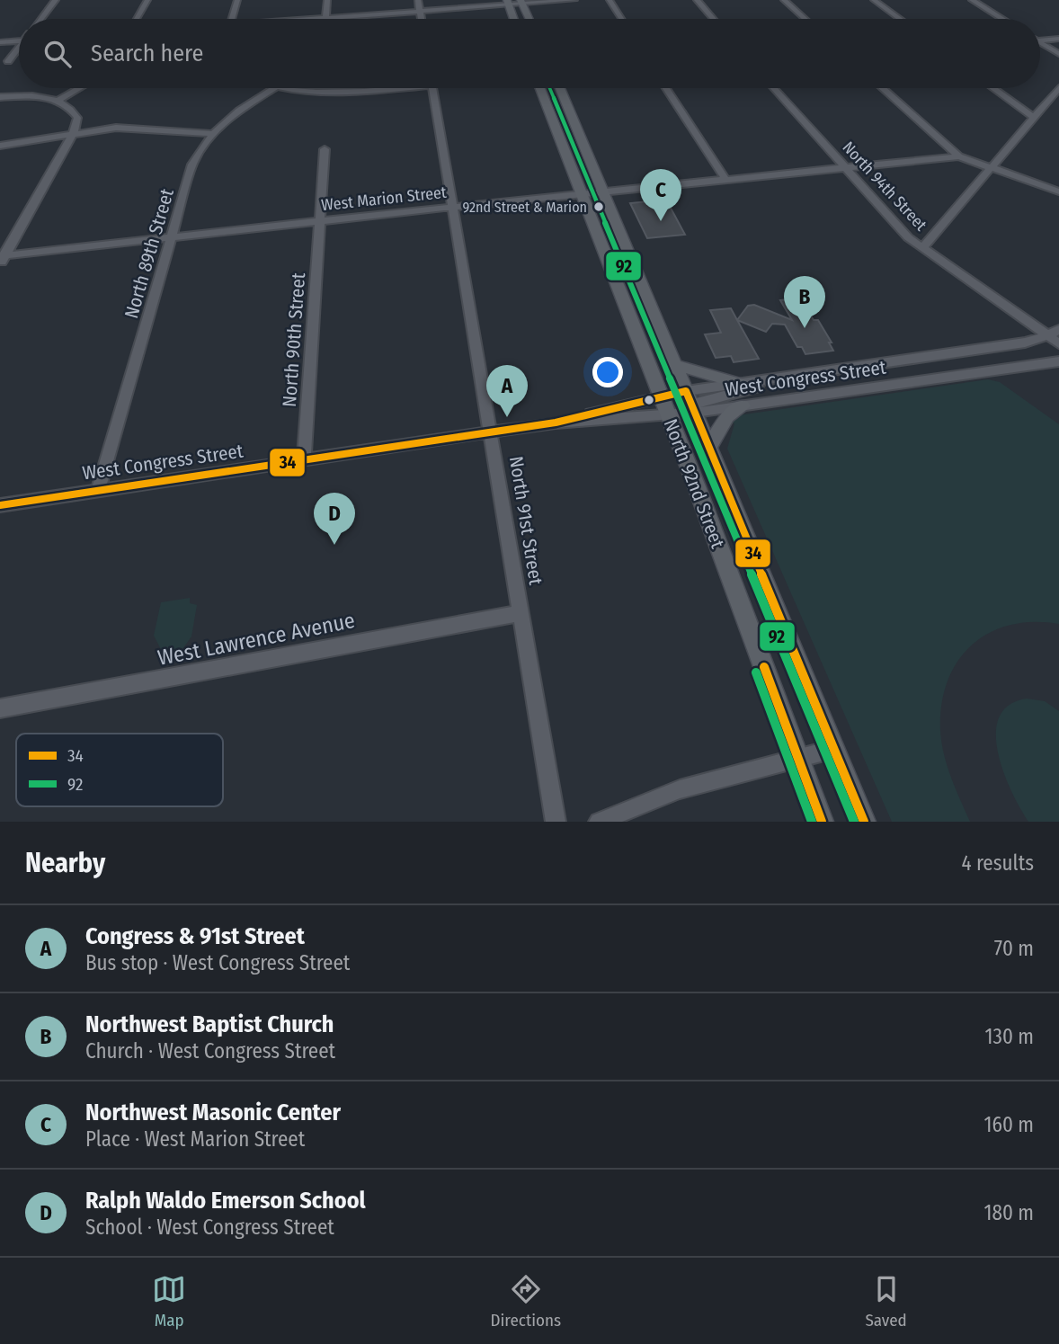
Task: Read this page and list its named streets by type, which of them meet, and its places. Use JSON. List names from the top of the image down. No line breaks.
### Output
{"streets":{"main road":["North 92nd Street"],"street":["North 94th Street","West Marion Street","North 89th Street","North 90th Street","West Congress Street","North 91st Street","West Lawrence Avenue"]},"crossings":[["North 94th Street","West Marion Street"],["North 94th Street","West Congress Street"],["West Marion Street","North 89th Street"],["West Marion Street","North 90th Street"],["West Marion Street","North 92nd Street"],["West Marion Street","North 91st Street"],["North 89th Street","West Congress Street"],["North 90th Street","West Congress Street"],["West Congress Street","North 92nd Street"],["West Congress Street","North 91st Street"],["North 91st Street","West Lawrence Avenue"]],"places":["92nd Street & Marion"],"lines":["transit line 92","transit line 34"],"legend":["34","92"],"page":{"search":"Search here","pins":["C","B","A","D"],"heading":["Nearby","4 results"],"list":[{"mark":"A","name":"Congress & 91st Street","note":"Bus stop · West Congress Street","value":"70 m"},{"mark":"B","name":"Northwest Baptist Church","note":"Church · West Congress Street","value":"130 m"},{"mark":"C","name":"Northwest Masonic Center","note":"Place · West Marion Street","value":"160 m"},{"mark":"D","name":"Ralph Waldo Emerson School","note":"School · West Congress Street","value":"180 m"}],"nav":["Map","Directions","Saved"]}}
